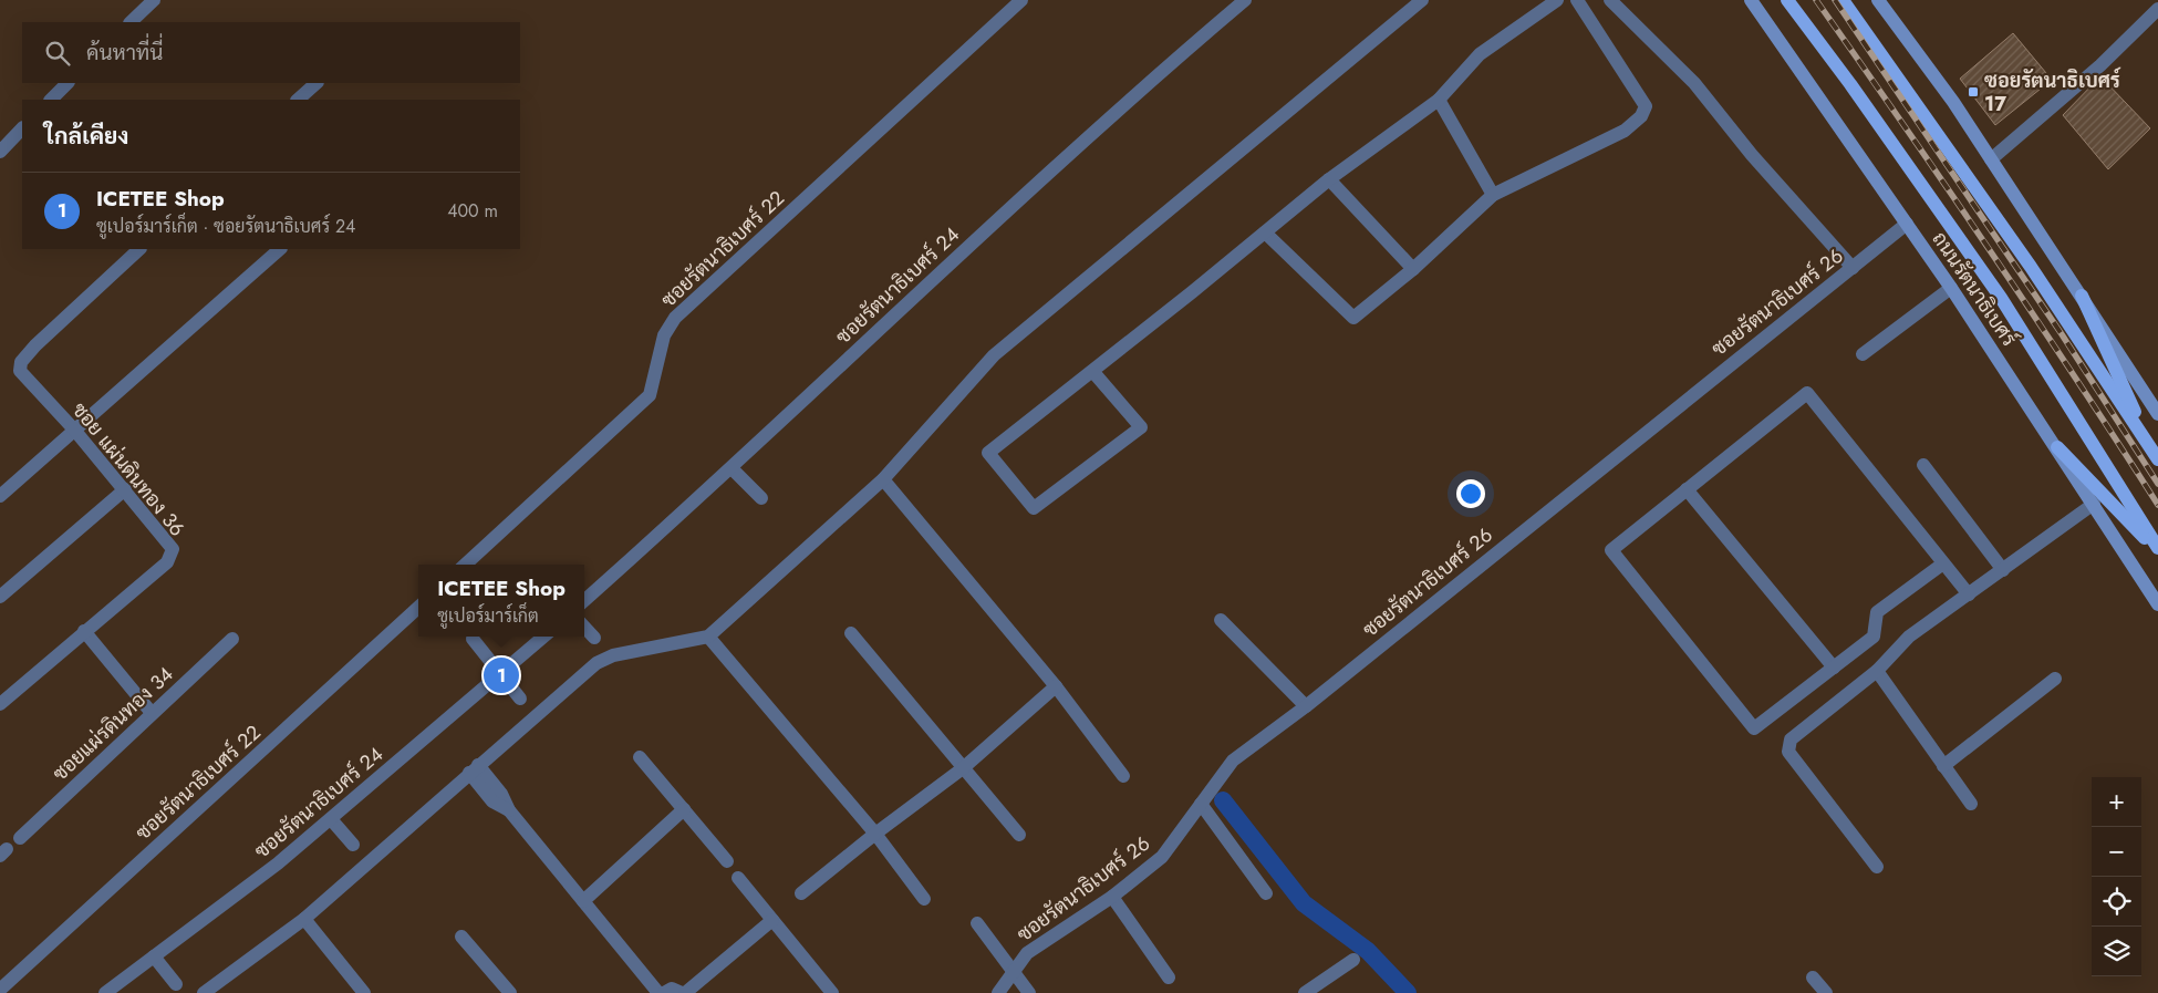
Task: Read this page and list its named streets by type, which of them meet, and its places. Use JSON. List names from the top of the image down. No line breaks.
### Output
{"streets":{"main road":["ถนนรัตนาธิเบศร์"],"street":["ซอยรัตนาธิเบศร์ 22","ซอยรัตนาธิเบศร์ 24","ซอยรัตนาธิเบศร์ 26","ซอย แผ่นดินทอง 36","ซอยแผ่รดินทอง 34"]},"crossings":[["ถนนรัตนาธิเบศร์","ซอยรัตนาธิเบศร์ 26"]],"places":{"transit":["ซอยรัตนาธิเบศร์ 17"]},"page":{"search":"ค้นหาที่นี่","heading":"ใกล้เคียง","list":[{"mark":"1","name":"ICETEE Shop","note":"ซูเปอร์มาร์เก็ต · ซอยรัตนาธิเบศร์ 24","value":"400 m"}],"popup":["ICETEE Shop","ซูเปอร์มาร์เก็ต"],"pins":"1","map_buttons":["+","−"]}}
